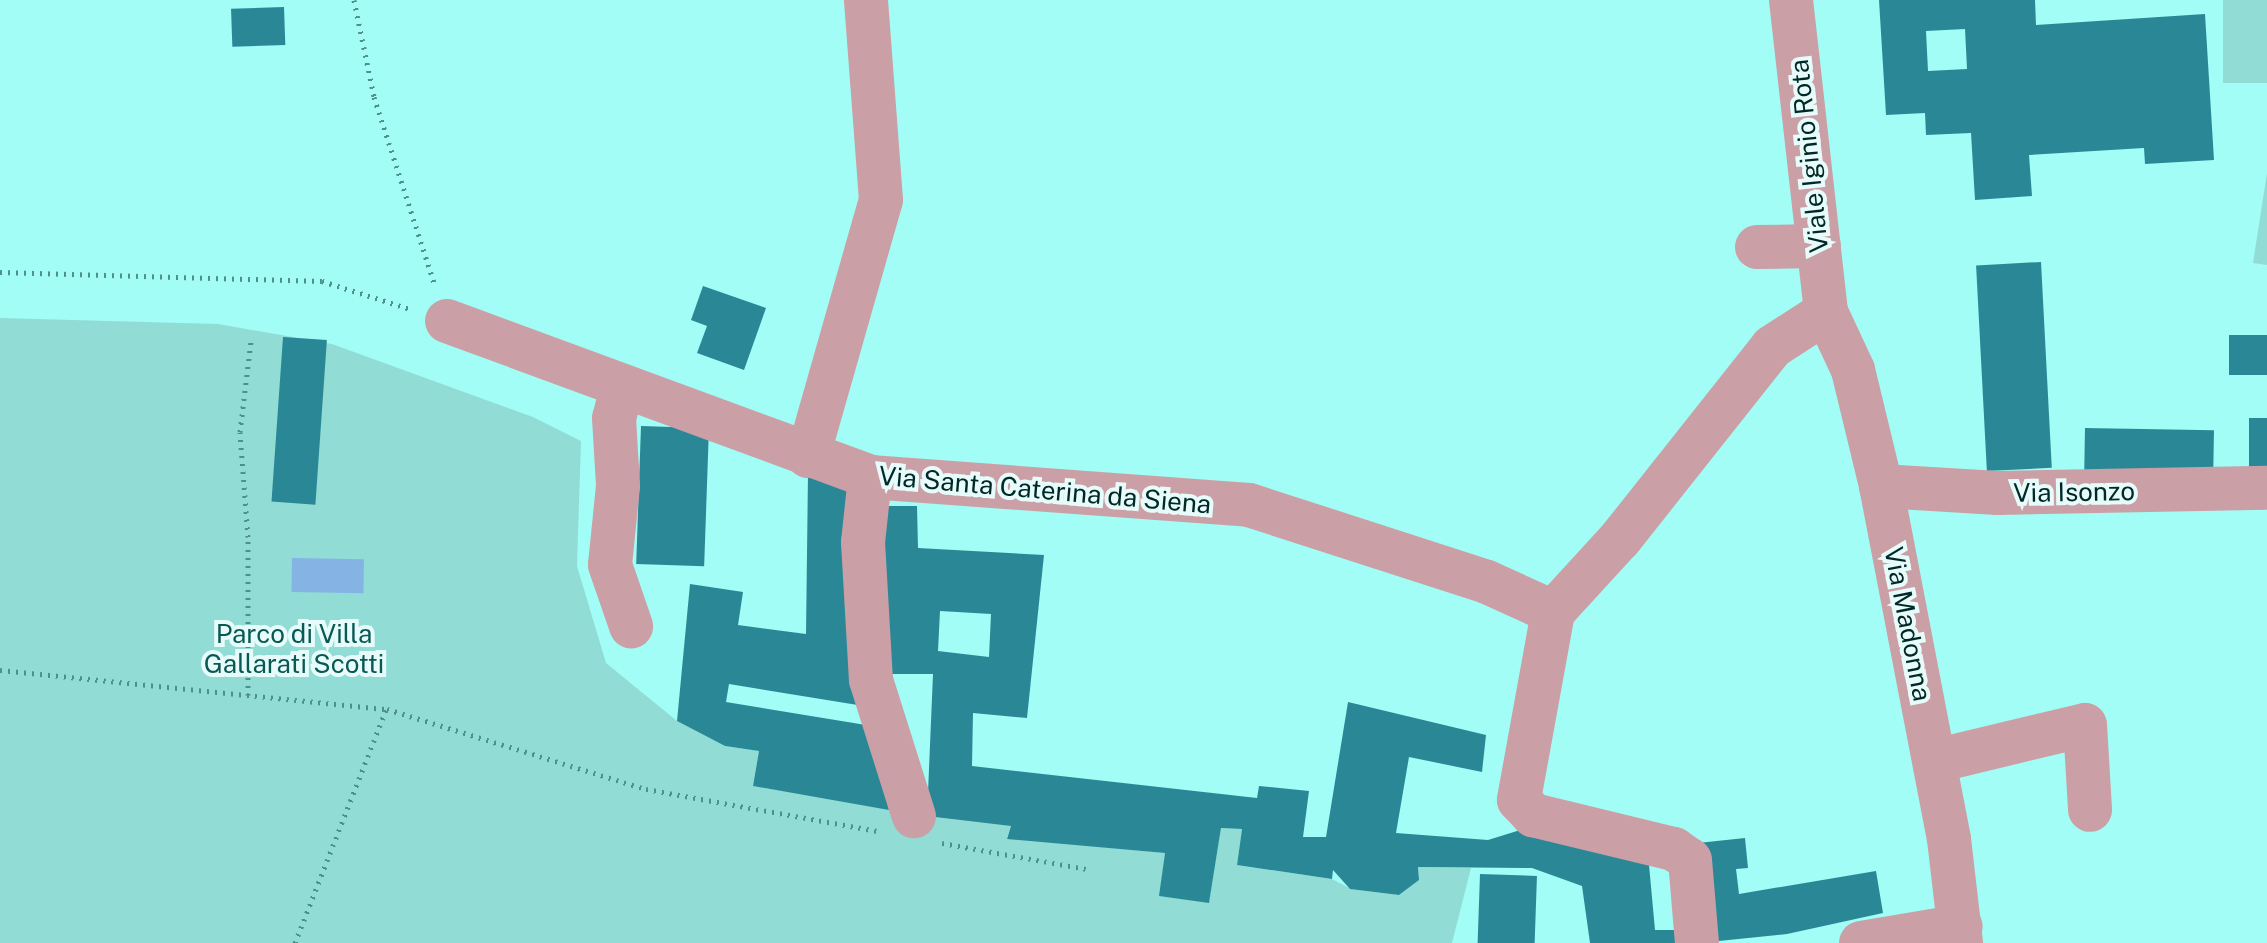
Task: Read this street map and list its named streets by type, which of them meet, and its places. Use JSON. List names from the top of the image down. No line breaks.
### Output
{"streets":{"street":["Viale Iginio Rota","Via Santa Caterina da Siena","Via Isonzo","Via Madonna"]},"crossings":[["Viale Iginio Rota","Via Madonna"],["Via Isonzo","Via Madonna"]],"parks":["Parco di Villa Gallarati Scotti"]}
